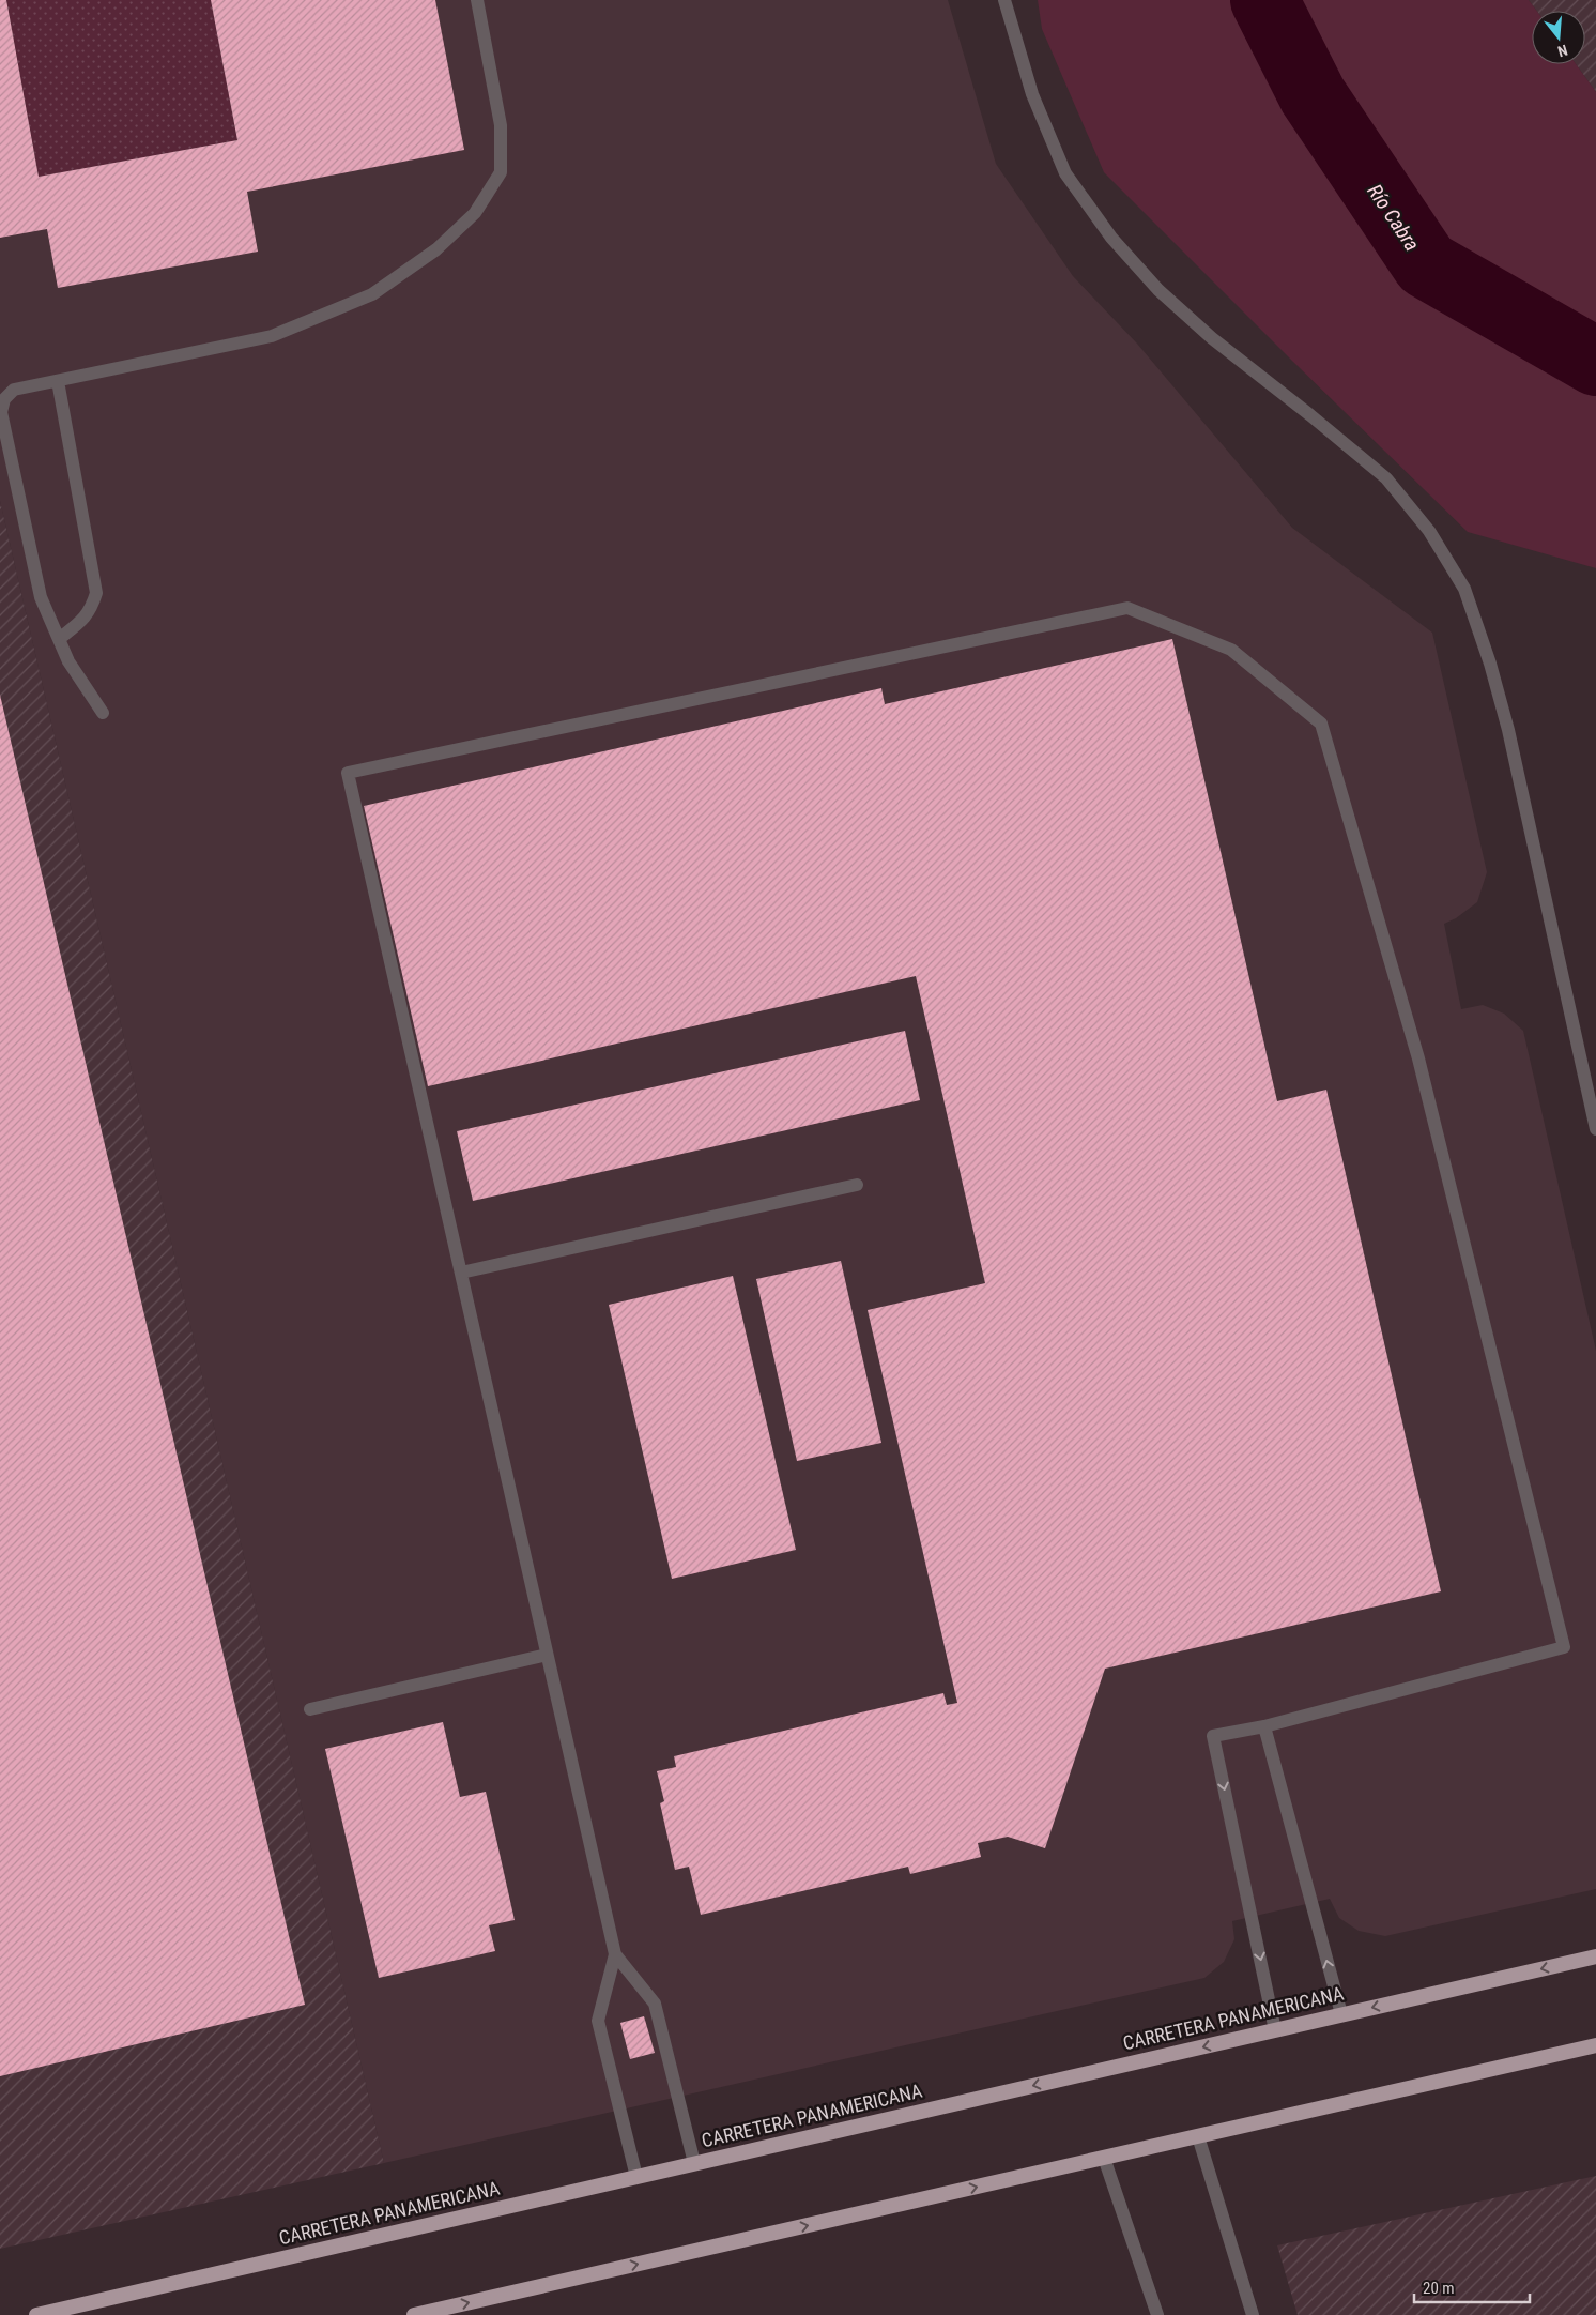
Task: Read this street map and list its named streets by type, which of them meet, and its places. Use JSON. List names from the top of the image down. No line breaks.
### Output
{"streets":{"highway":["CARRETERA PANAMERICANA"]},"water":["Río Cabra"],"scale_bar":"20 m","north":"bottom"}
